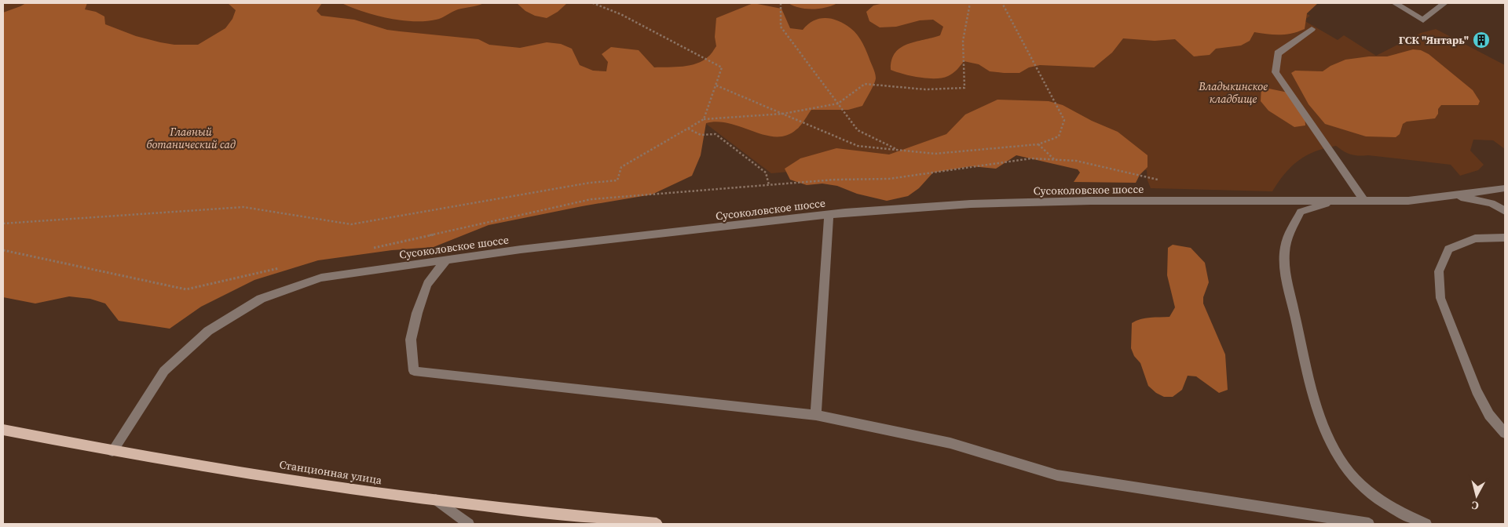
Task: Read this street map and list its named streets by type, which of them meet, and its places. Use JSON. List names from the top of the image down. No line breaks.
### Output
{"streets":{"main road":["Станционная улица"],"street":["Сусоколовское шоссе"]},"crossings":[["Сусоколовское шоссе","Станционная улица"]],"parks":["Владыкинское кладбище","Главный ботанический сад"],"places":{"building":["ГСК \"Янтарь\""]},"north":"bottom"}
